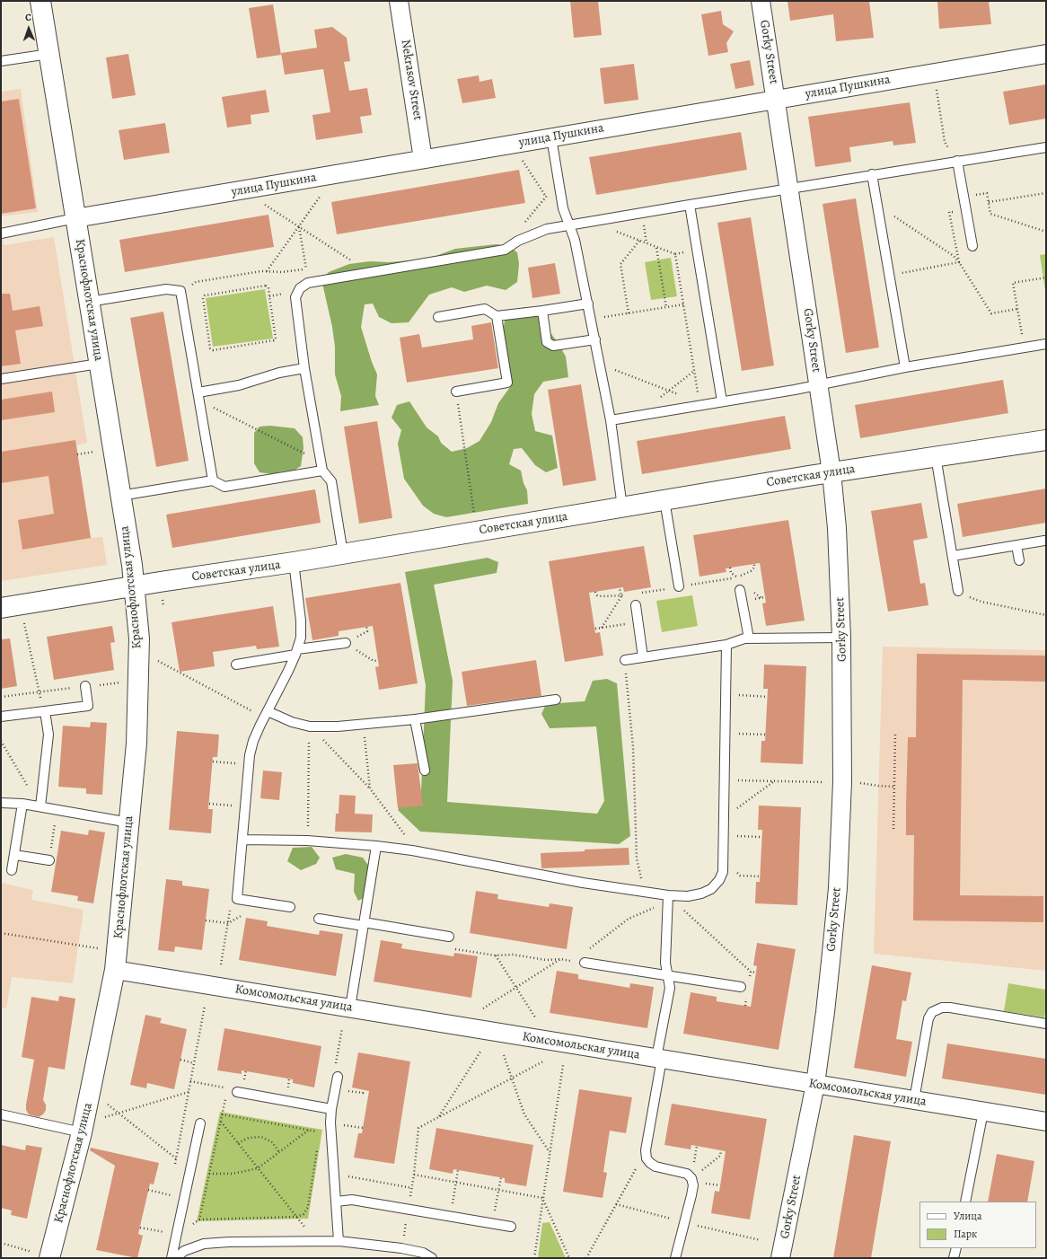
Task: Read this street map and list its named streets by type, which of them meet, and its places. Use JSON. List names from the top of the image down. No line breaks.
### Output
{"streets":{"street":["Gorky Street","Nekrasov Street","улица Пушкина","Краснофлотская улица","Советская улица","Комсомольская улица"]},"crossings":[["Gorky Street","улица Пушкина"],["Gorky Street","Советская улица"],["Gorky Street","Комсомольская улица"],["Nekrasov Street","улица Пушкина"],["улица Пушкина","Краснофлотская улица"],["Краснофлотская улица","Советская улица"],["Краснофлотская улица","Комсомольская улица"]],"legend":["Улица","Парк"],"north":"top"}
